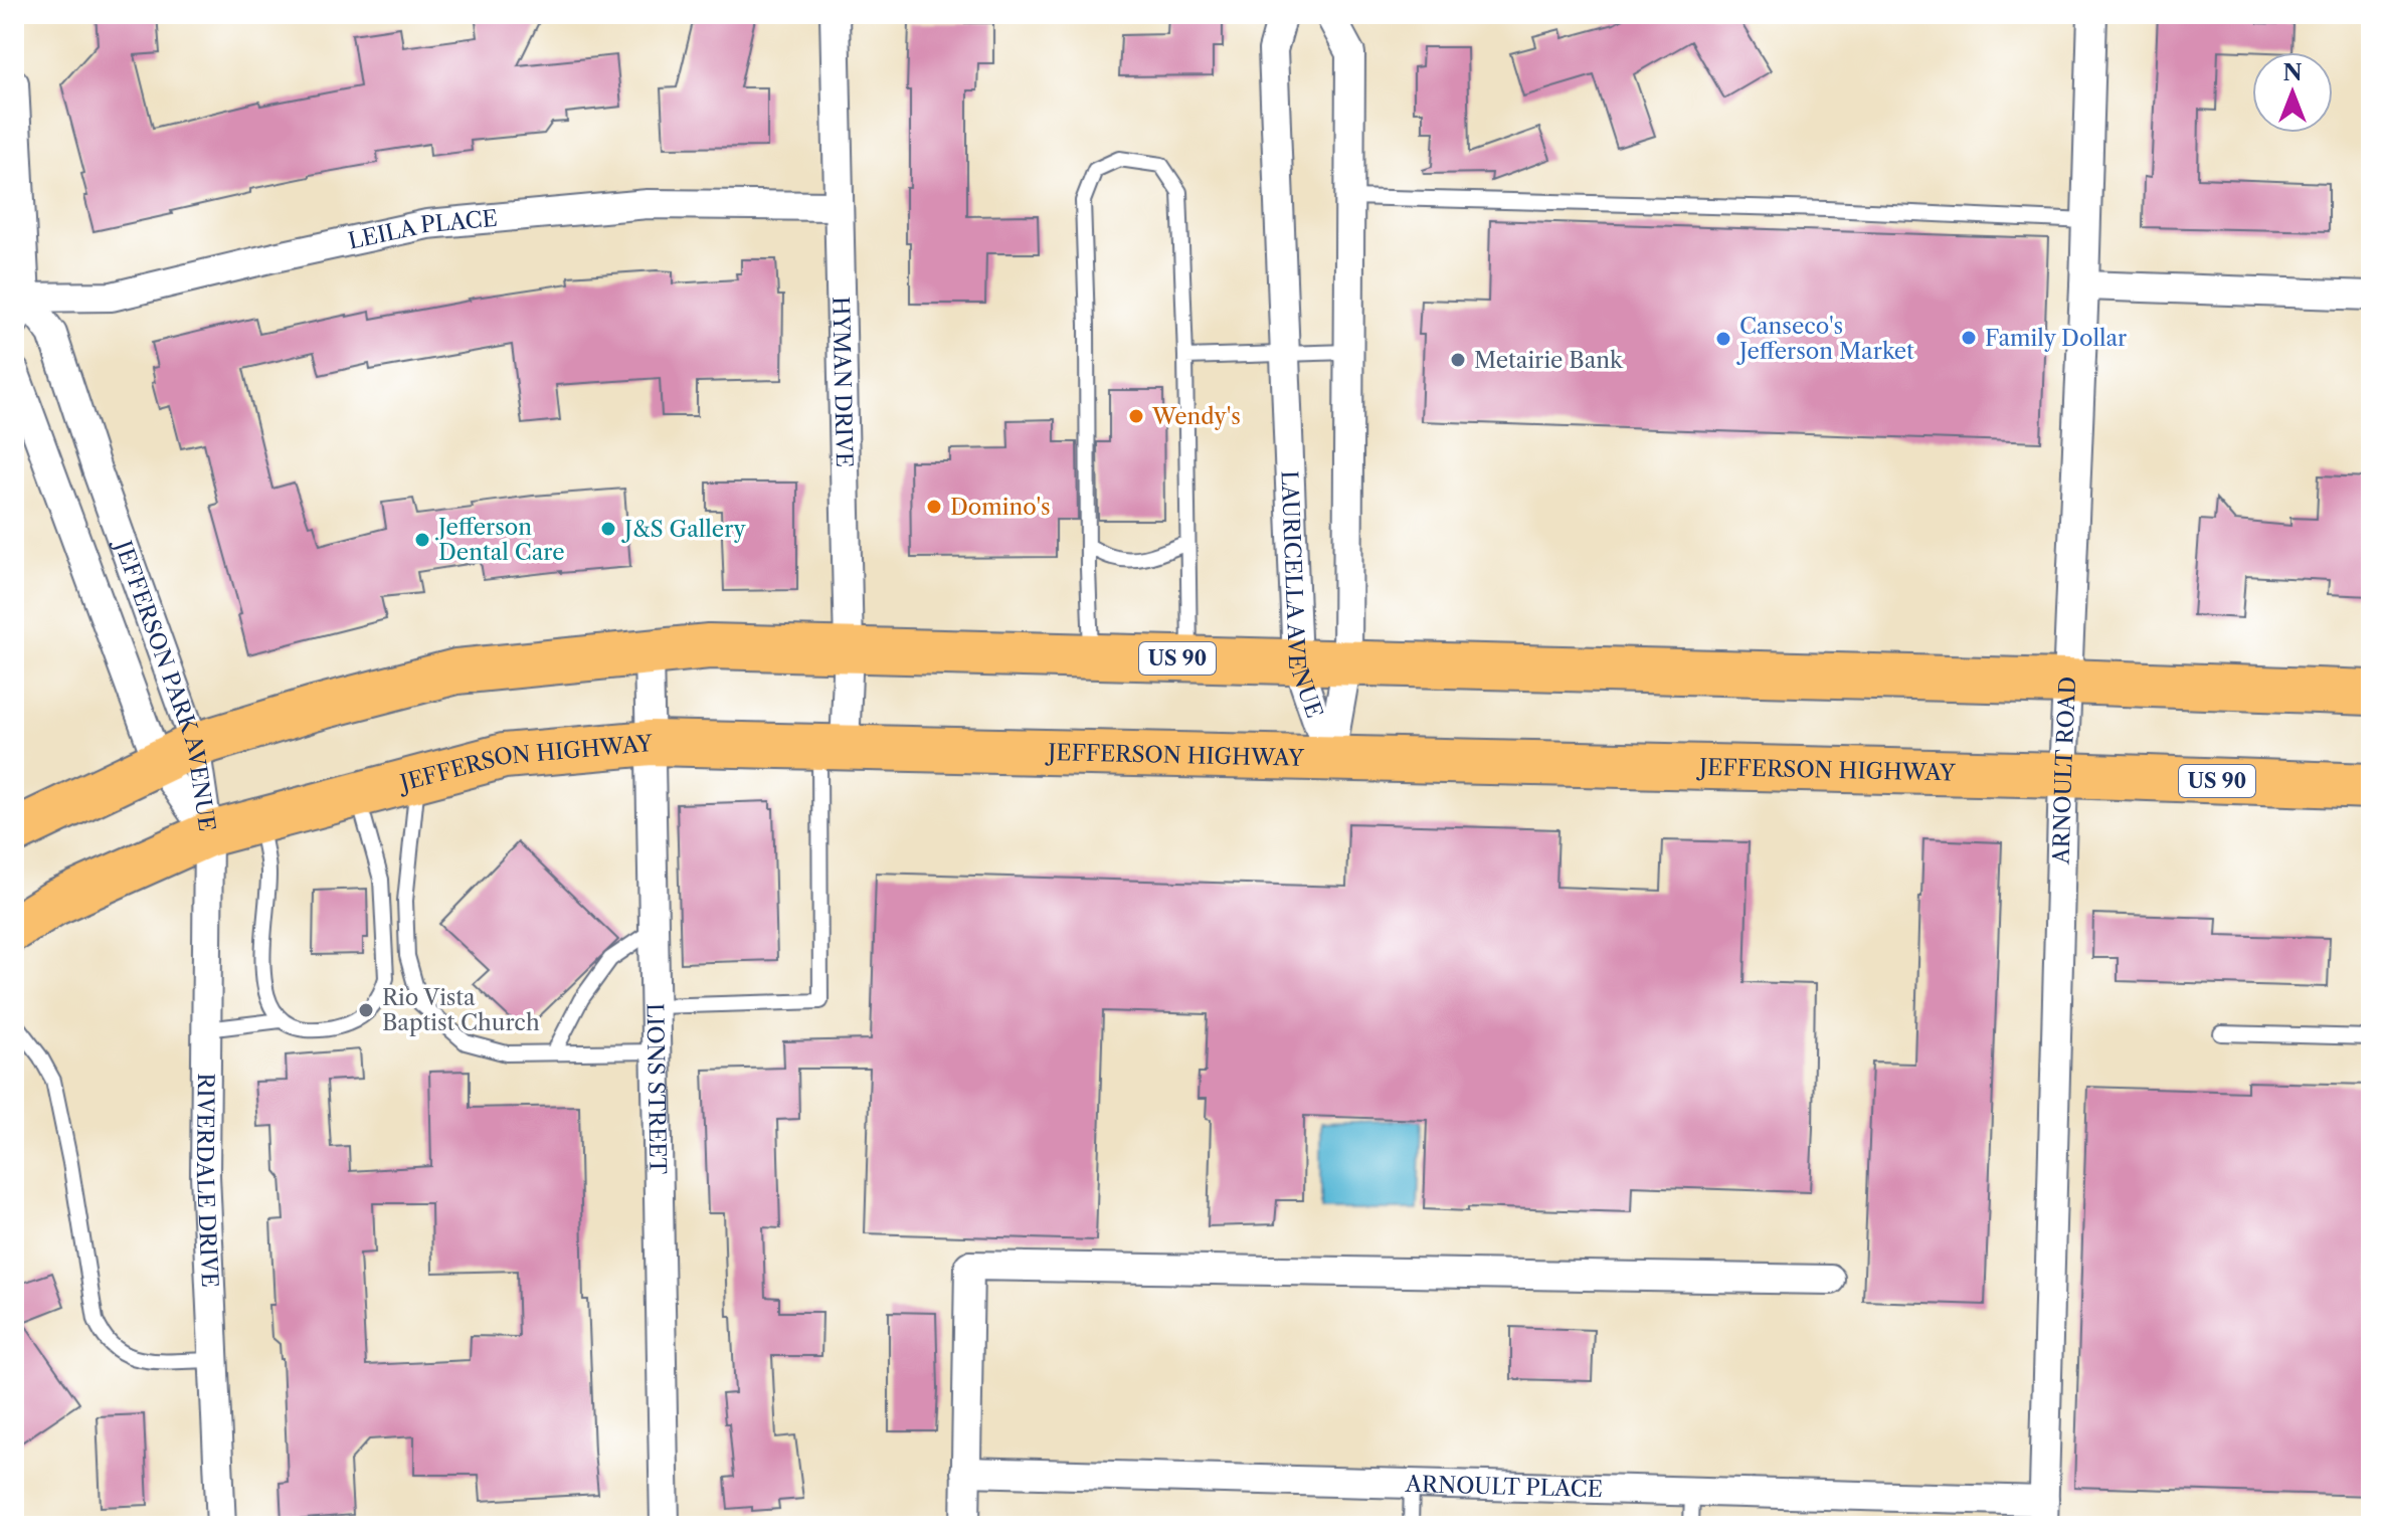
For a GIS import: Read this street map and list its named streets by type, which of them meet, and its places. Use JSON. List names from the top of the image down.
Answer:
{
  "streets": {
    "main road": ["US 90", "JEFFERSON HIGHWAY"],
    "street": [
      "LEILA PLACE",
      "HYMAN DRIVE",
      "LAURICELLA AVENUE",
      "JEFFERSON PARK AVENUE",
      "ARNOULT ROAD",
      "LIONS STREET",
      "RIVERDALE DRIVE",
      "ARNOULT PLACE"
    ]
  },
  "crossings": [
    ["LEILA PLACE", "HYMAN DRIVE"],
    ["LEILA PLACE", "JEFFERSON PARK AVENUE"],
    ["HYMAN DRIVE", "US 90"],
    ["HYMAN DRIVE", "JEFFERSON HIGHWAY"],
    ["LAURICELLA AVENUE", "US 90"],
    ["LAURICELLA AVENUE", "JEFFERSON HIGHWAY"],
    ["US 90", "JEFFERSON PARK AVENUE"],
    ["US 90", "ARNOULT ROAD"],
    ["US 90", "LIONS STREET"],
    ["JEFFERSON PARK AVENUE", "JEFFERSON HIGHWAY"],
    ["JEFFERSON PARK AVENUE", "RIVERDALE DRIVE"],
    ["JEFFERSON HIGHWAY", "ARNOULT ROAD"],
    ["JEFFERSON HIGHWAY", "LIONS STREET"],
    ["JEFFERSON HIGHWAY", "RIVERDALE DRIVE"],
    ["ARNOULT ROAD", "ARNOULT PLACE"]
  ],
  "places": [
    "Family Dollar",
    "Canseco's Jefferson Market",
    "Metairie Bank",
    "Wendy's",
    "Domino's",
    "J&S Gallery",
    "Jefferson Dental Care",
    "Rio Vista Baptist Church"
  ],
  "north": "top"
}
